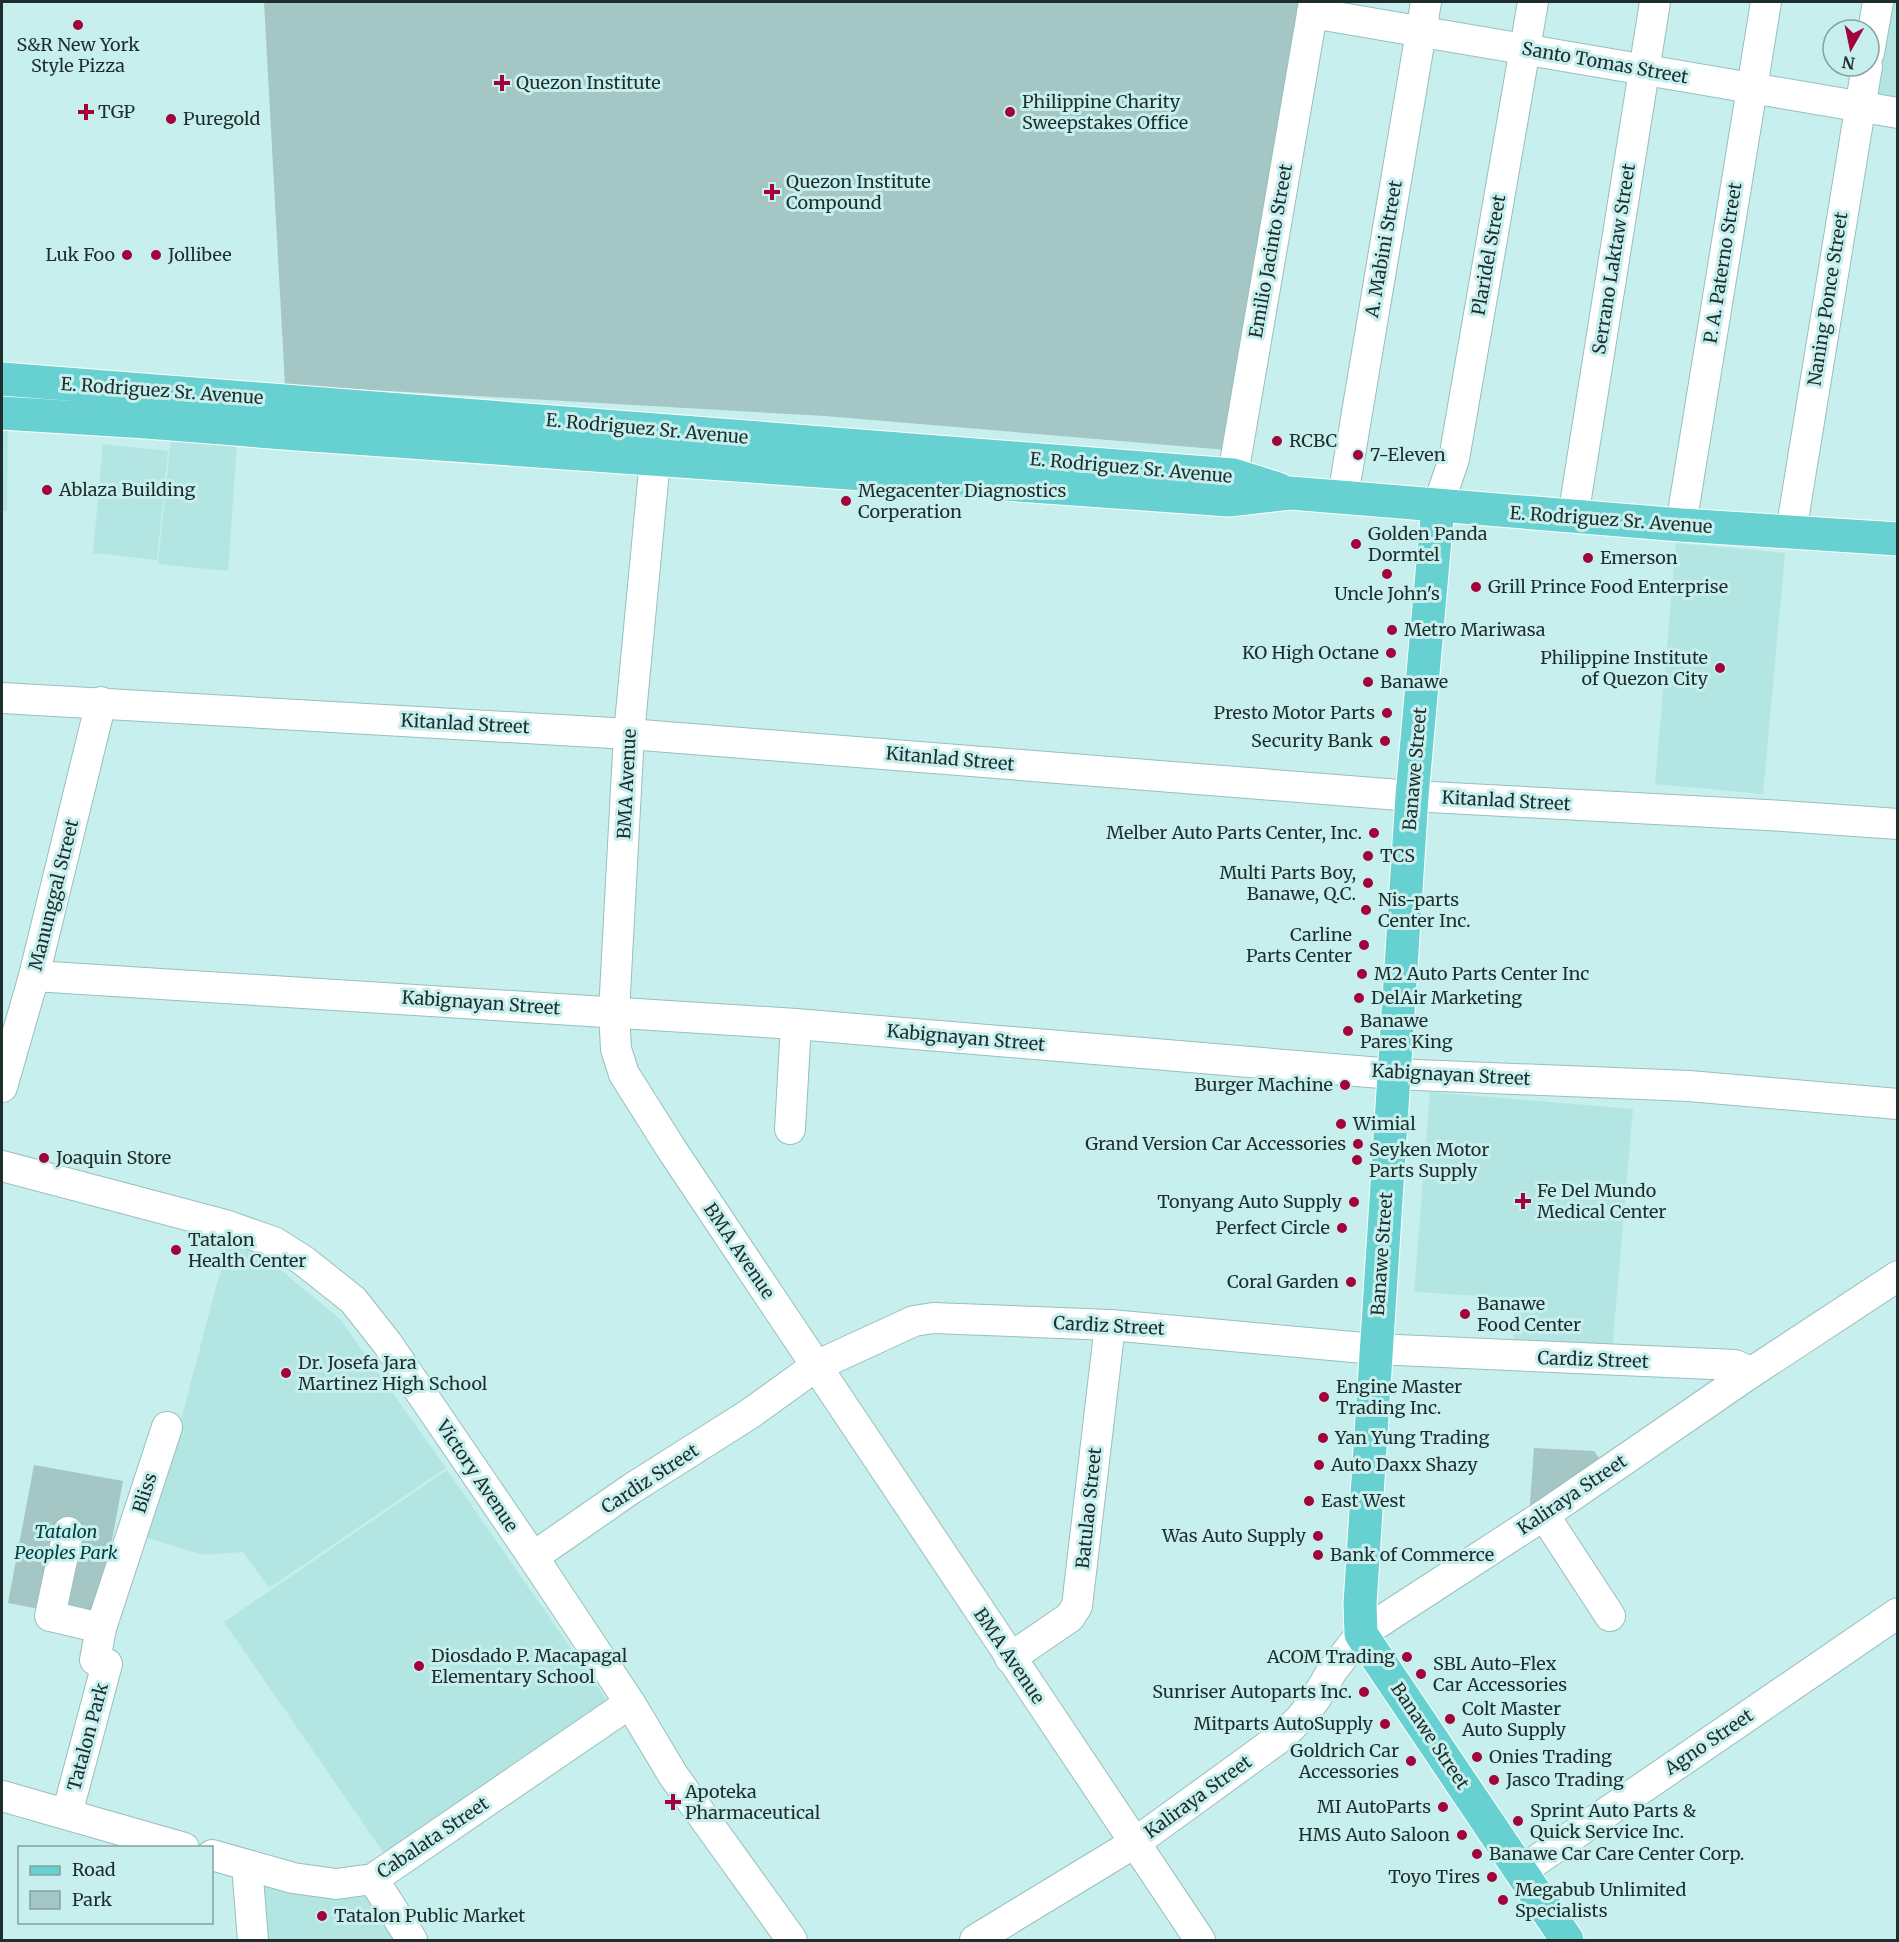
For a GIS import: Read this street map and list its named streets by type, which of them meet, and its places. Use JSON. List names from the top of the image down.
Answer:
{
  "streets": {
    "main road": ["E. Rodriguez Sr. Avenue", "Banawe Street"],
    "street": [
      "Santo Tomas Street",
      "A. Mabini Street",
      "Emilio Jacinto Street",
      "Plaridel Street",
      "Serrano Laktaw Street",
      "P. A. Paterno Street",
      "Naning Ponce Street",
      "Kitanlad Street",
      "BMA Avenue",
      "Manunggal Street",
      "Kabignayan Street",
      "Cardiz Street",
      "Victory Avenue",
      "Bliss",
      "Kaliraya Street",
      "Batulao Street",
      "Tatalon Park",
      "Agno Street",
      "Cabalata Street"
    ]
  },
  "crossings": [
    ["Santo Tomas Street", "A. Mabini Street"],
    ["Santo Tomas Street", "Emilio Jacinto Street"],
    ["Santo Tomas Street", "Plaridel Street"],
    ["Santo Tomas Street", "Serrano Laktaw Street"],
    ["Santo Tomas Street", "P. A. Paterno Street"],
    ["Santo Tomas Street", "Naning Ponce Street"],
    ["A. Mabini Street", "E. Rodriguez Sr. Avenue"],
    ["Emilio Jacinto Street", "E. Rodriguez Sr. Avenue"],
    ["Plaridel Street", "E. Rodriguez Sr. Avenue"],
    ["Plaridel Street", "Banawe Street"],
    ["Serrano Laktaw Street", "E. Rodriguez Sr. Avenue"],
    ["P. A. Paterno Street", "E. Rodriguez Sr. Avenue"],
    ["Naning Ponce Street", "E. Rodriguez Sr. Avenue"],
    ["E. Rodriguez Sr. Avenue", "Banawe Street"],
    ["E. Rodriguez Sr. Avenue", "BMA Avenue"],
    ["Kitanlad Street", "Banawe Street"],
    ["Kitanlad Street", "BMA Avenue"],
    ["Kitanlad Street", "Manunggal Street"],
    ["Banawe Street", "Kabignayan Street"],
    ["Banawe Street", "Cardiz Street"],
    ["Banawe Street", "Kaliraya Street"],
    ["Banawe Street", "Agno Street"],
    ["BMA Avenue", "Kabignayan Street"],
    ["BMA Avenue", "Cardiz Street"],
    ["BMA Avenue", "Kaliraya Street"],
    ["BMA Avenue", "Batulao Street"],
    ["Manunggal Street", "Kabignayan Street"],
    ["Cardiz Street", "Victory Avenue"],
    ["Cardiz Street", "Kaliraya Street"],
    ["Cardiz Street", "Batulao Street"],
    ["Victory Avenue", "Cabalata Street"],
    ["Bliss", "Tatalon Park"]
  ],
  "parks": ["Tatalon Peoples Park"],
  "places": {
    "other": [
      "S&R New York Style Pizza",
      "Philippine Charity Sweepstakes Office",
      "Puregold",
      "Luk Foo",
      "Jollibee",
      "RCBC",
      "7-Eleven",
      "Ablaza Building",
      "Megacenter Diagnostics Corperation",
      "Golden Panda Dormtel",
      "Emerson",
      "Uncle John's",
      "Grill Prince Food Enterprise",
      "Metro Mariwasa",
      "KO High Octane",
      "Philippine Institute of Quezon City",
      "Banawe",
      "Presto Motor Parts",
      "Security Bank",
      "Melber Auto Parts Center, Inc.",
      "TCS",
      "Multi Parts Boy, Banawe, Q.C.",
      "Nis-parts Center Inc.",
      "Carline Parts Center",
      "M2 Auto Parts Center Inc",
      "DelAir Marketing",
      "Banawe Pares King",
      "Burger Machine",
      "Wimial",
      "Grand Version Car Accessories",
      "Joaquin Store",
      "Seyken Motor Parts Supply",
      "Tonyang Auto Supply",
      "Perfect Circle",
      "Tatalon Health Center",
      "Coral Garden",
      "Banawe Food Center",
      "Dr. Josefa Jara Martinez High School",
      "Engine Master Trading Inc.",
      "Yan Yung Trading",
      "Auto Daxx Shazy",
      "East West",
      "Was Auto Supply",
      "Bank of Commerce",
      "ACOM Trading",
      "Diosdado P. Macapagal Elementary School",
      "SBL Auto-Flex Car Accessories",
      "Sunriser Autoparts Inc.",
      "Colt Master Auto Supply",
      "Mitparts AutoSupply",
      "Onies Trading",
      "Goldrich Car Accessories",
      "Jasco Trading",
      "MI AutoParts",
      "Sprint Auto Parts & Quick Service Inc.",
      "HMS Auto Saloon",
      "Banawe Car Care Center Corp.",
      "Toyo Tires",
      "Megabub Unlimited Specialists",
      "Tatalon Public Market"
    ],
    "health": [
      "Quezon Institute",
      "TGP",
      "Quezon Institute Compound",
      "Fe Del Mundo Medical Center",
      "Apoteka Pharmaceutical"
    ]
  },
  "legend": ["Road", "Park"],
  "north": "bottom"
}
